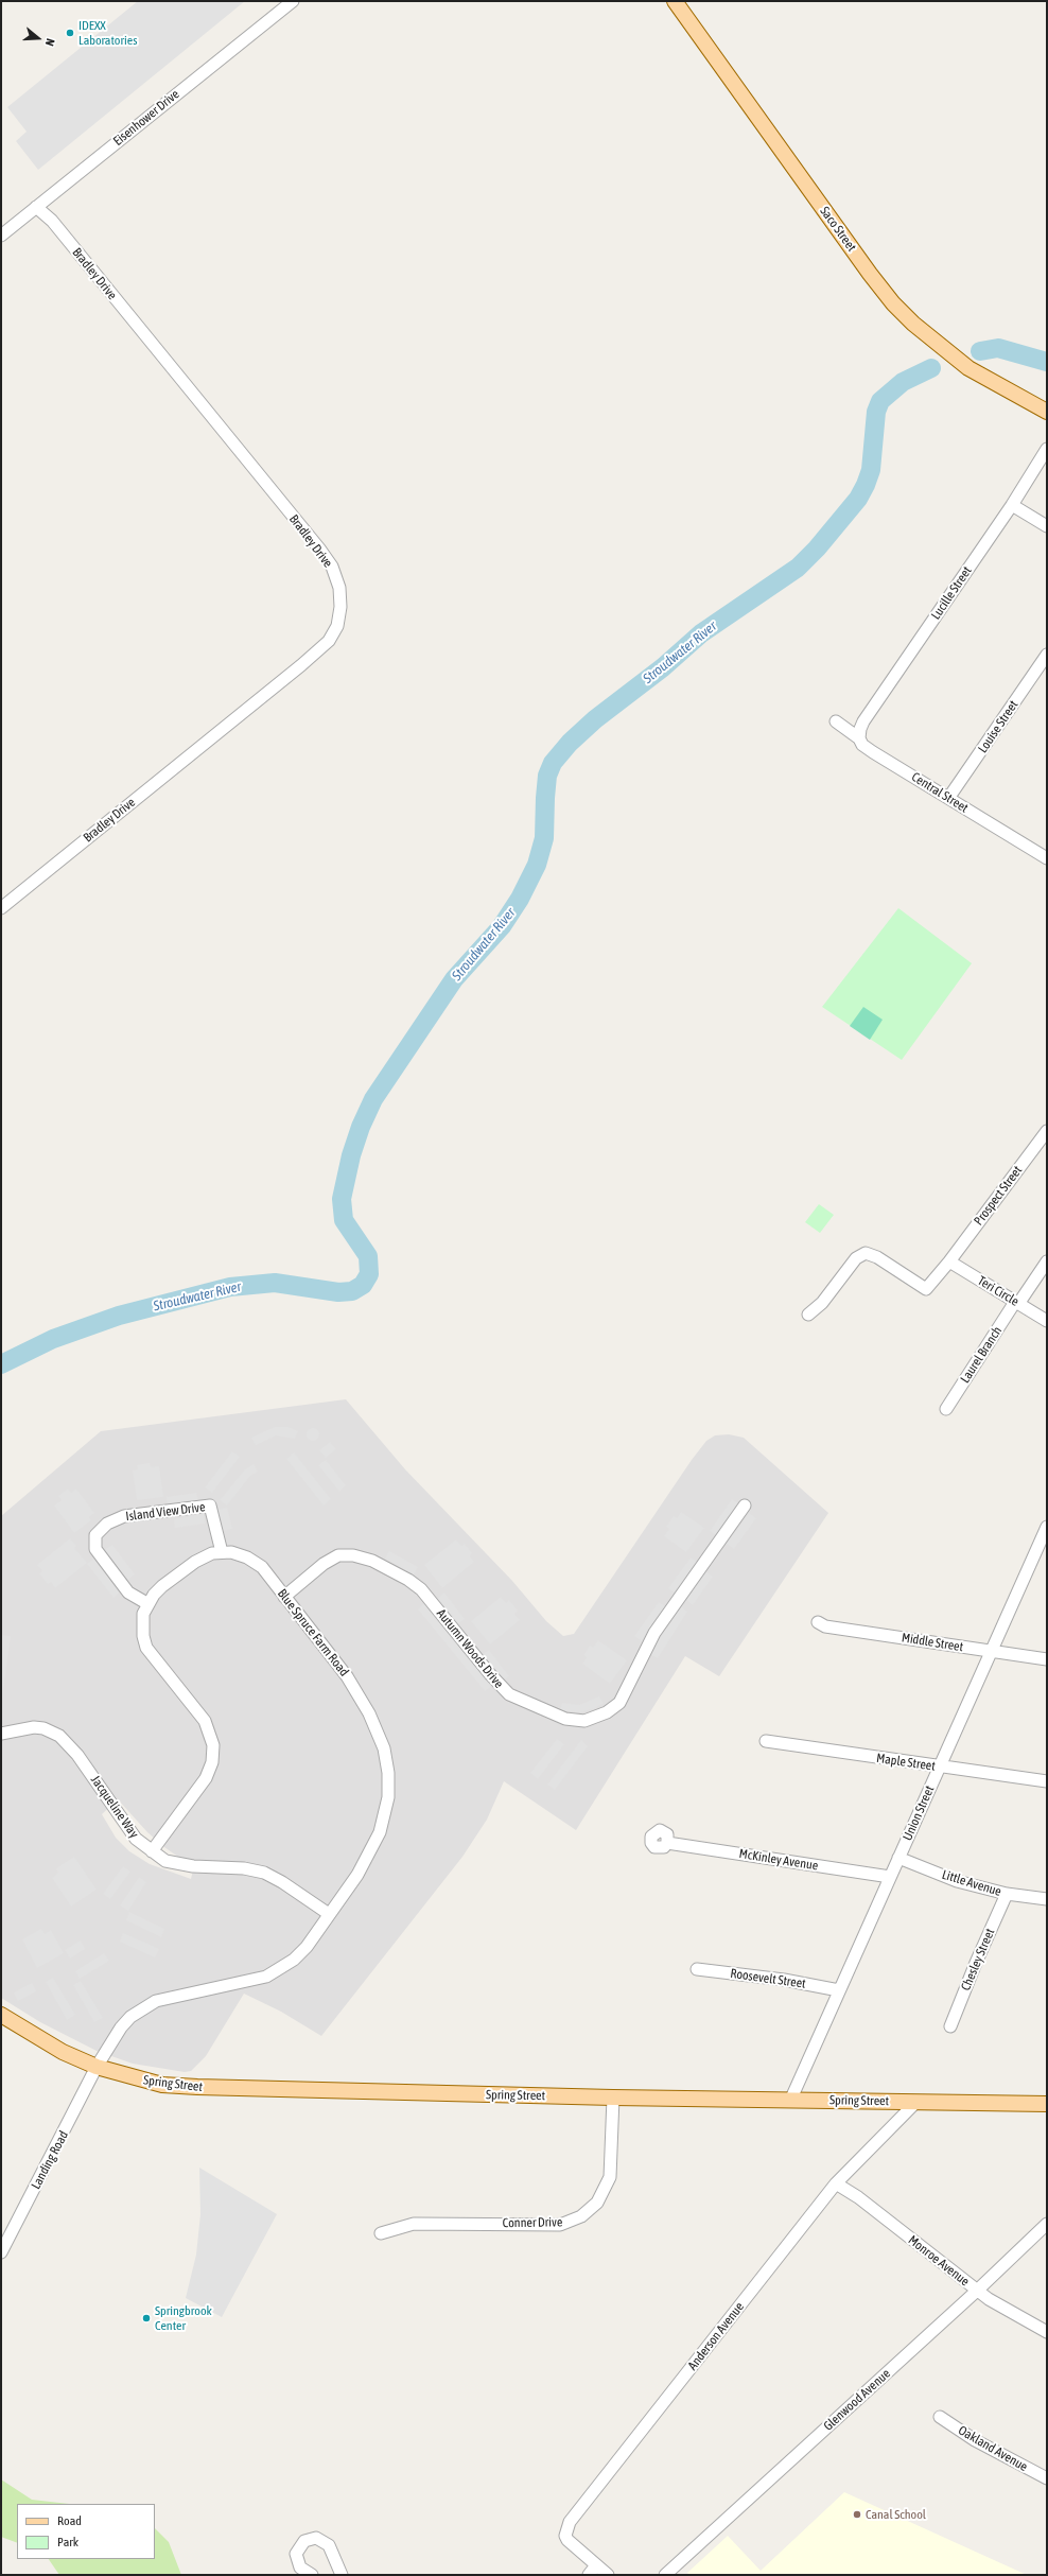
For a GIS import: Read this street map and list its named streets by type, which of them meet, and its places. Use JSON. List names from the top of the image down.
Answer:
{
  "streets": {
    "main road": ["Saco Street", "Spring Street"],
    "street": [
      "Eisenhower Drive",
      "Bradley Drive",
      "Lucille Street",
      "Louise Street",
      "Central Street",
      "Prospect Street",
      "Teri Circle",
      "Laurel Branch",
      "Island View Drive",
      "Blue Spruce Farm Road",
      "Middle Street",
      "Autumn Woods Drive",
      "Maple Street",
      "Jacqueline Way",
      "Union Street",
      "McKinley Avenue",
      "Little Avenue",
      "Chesley Street",
      "Roosevelt Street",
      "Landing Road",
      "Conner Drive",
      "Monroe Avenue",
      "Anderson Avenue",
      "Glenwood Avenue",
      "Oakland Avenue"
    ]
  },
  "crossings": [
    ["Eisenhower Drive", "Bradley Drive"],
    ["Lucille Street", "Central Street"],
    ["Louise Street", "Central Street"],
    ["Prospect Street", "Teri Circle"],
    ["Teri Circle", "Laurel Branch"],
    ["Island View Drive", "Blue Spruce Farm Road"],
    ["Blue Spruce Farm Road", "Autumn Woods Drive"],
    ["Blue Spruce Farm Road", "Jacqueline Way"],
    ["Blue Spruce Farm Road", "Spring Street"],
    ["Blue Spruce Farm Road", "Landing Road"],
    ["Middle Street", "Union Street"],
    ["Maple Street", "Union Street"],
    ["Union Street", "McKinley Avenue"],
    ["Union Street", "Little Avenue"],
    ["Union Street", "Roosevelt Street"],
    ["Union Street", "Spring Street"],
    ["Little Avenue", "Chesley Street"],
    ["Spring Street", "Landing Road"],
    ["Spring Street", "Conner Drive"],
    ["Spring Street", "Anderson Avenue"],
    ["Monroe Avenue", "Anderson Avenue"],
    ["Monroe Avenue", "Glenwood Avenue"]
  ],
  "water": ["Stroudwater River"],
  "places": ["IDEXX Laboratories", "Springbrook Center", "Canal School"],
  "legend": ["Road", "Park"],
  "north": "right"
}
